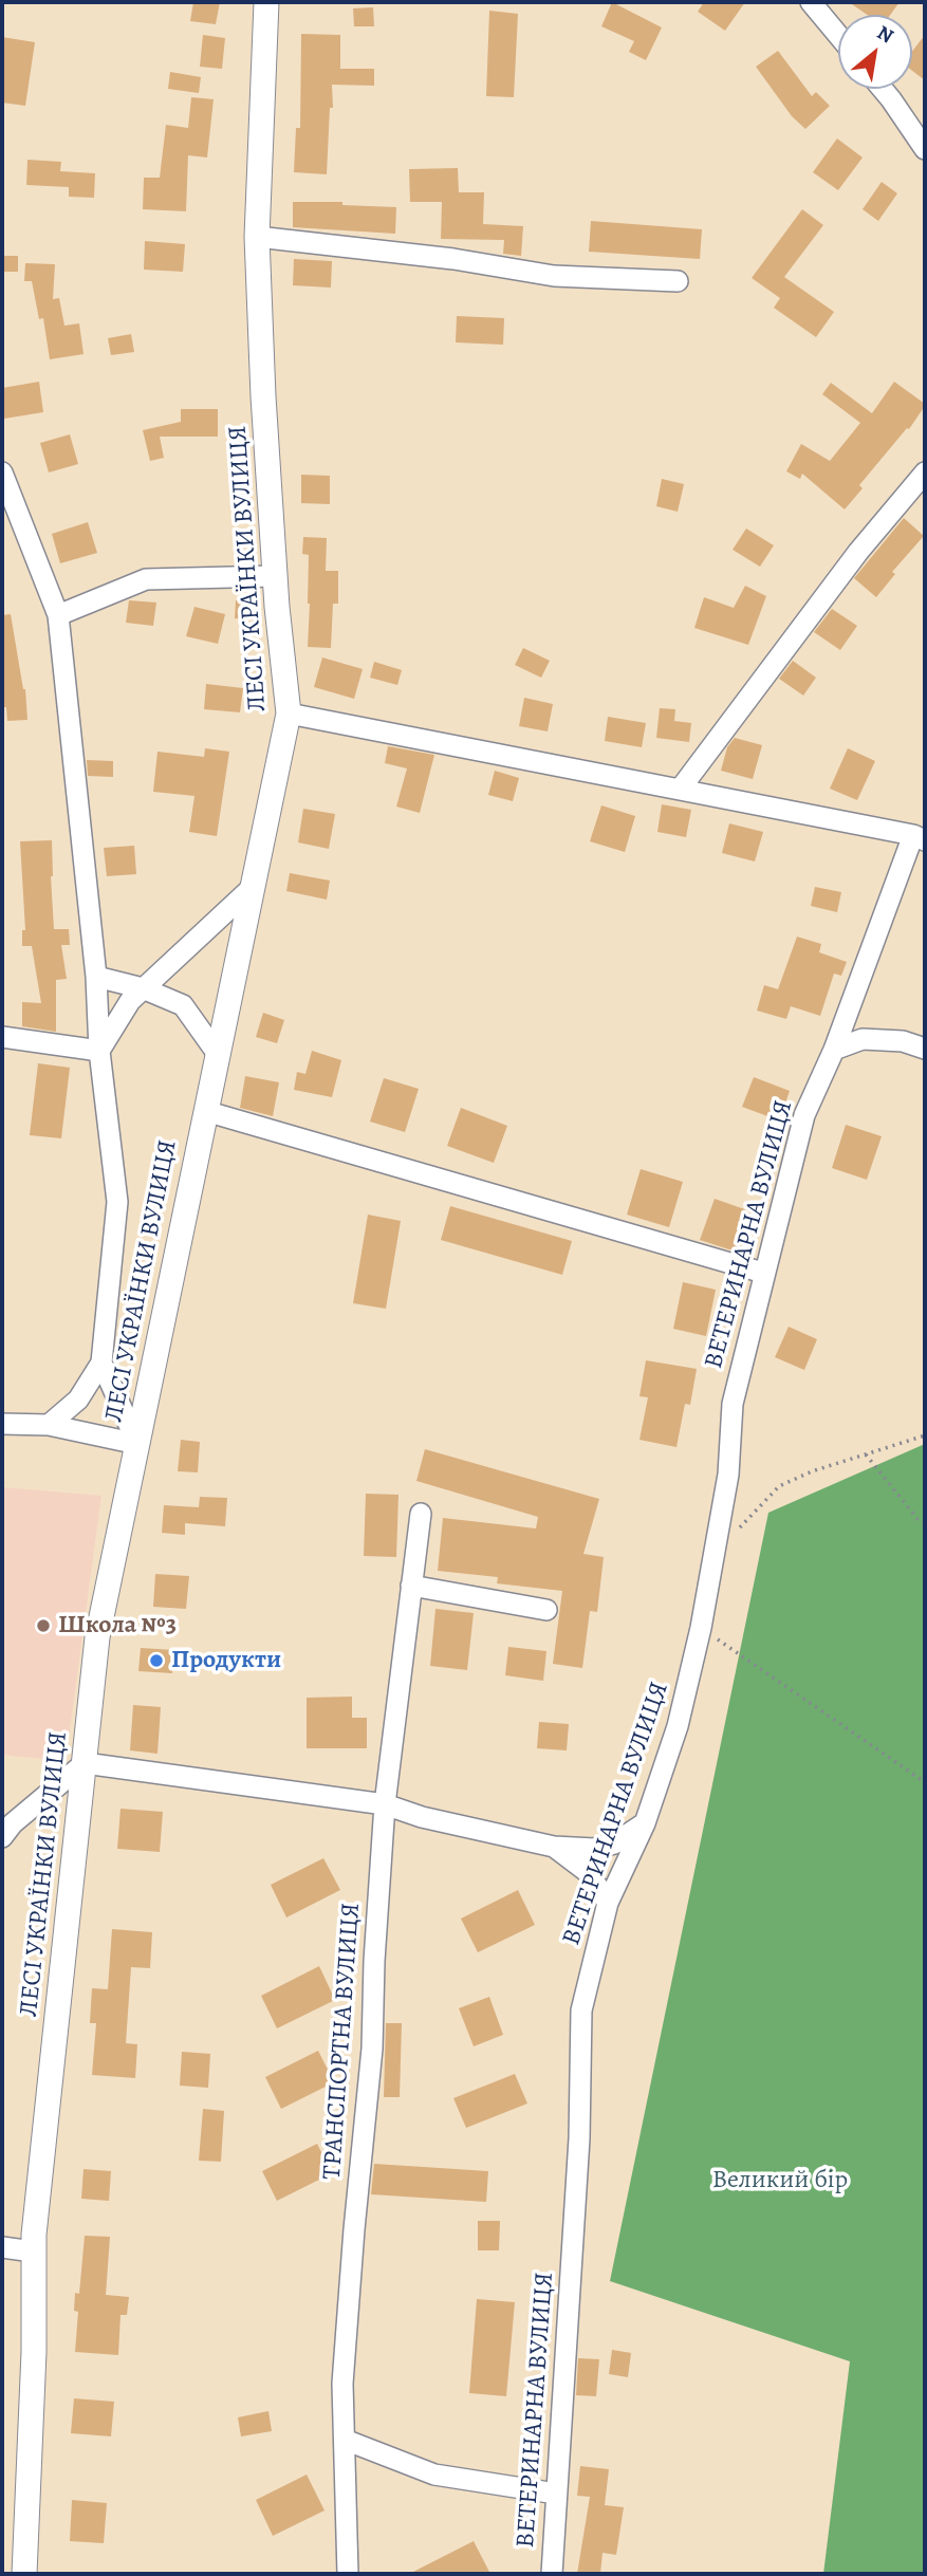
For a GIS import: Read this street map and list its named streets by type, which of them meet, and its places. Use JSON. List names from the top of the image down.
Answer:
{
  "streets": {
    "street": ["ЛЕСІ УКРАЇНКИ ВУЛИЦЯ", "ВЕТЕРИНАРНА ВУЛИЦЯ", "ТРАНСПОРТНА ВУЛИЦЯ"]
  },
  "parks": ["Великий бір"],
  "places": ["Школа №3", "Продукти"],
  "north": "top right"
}
